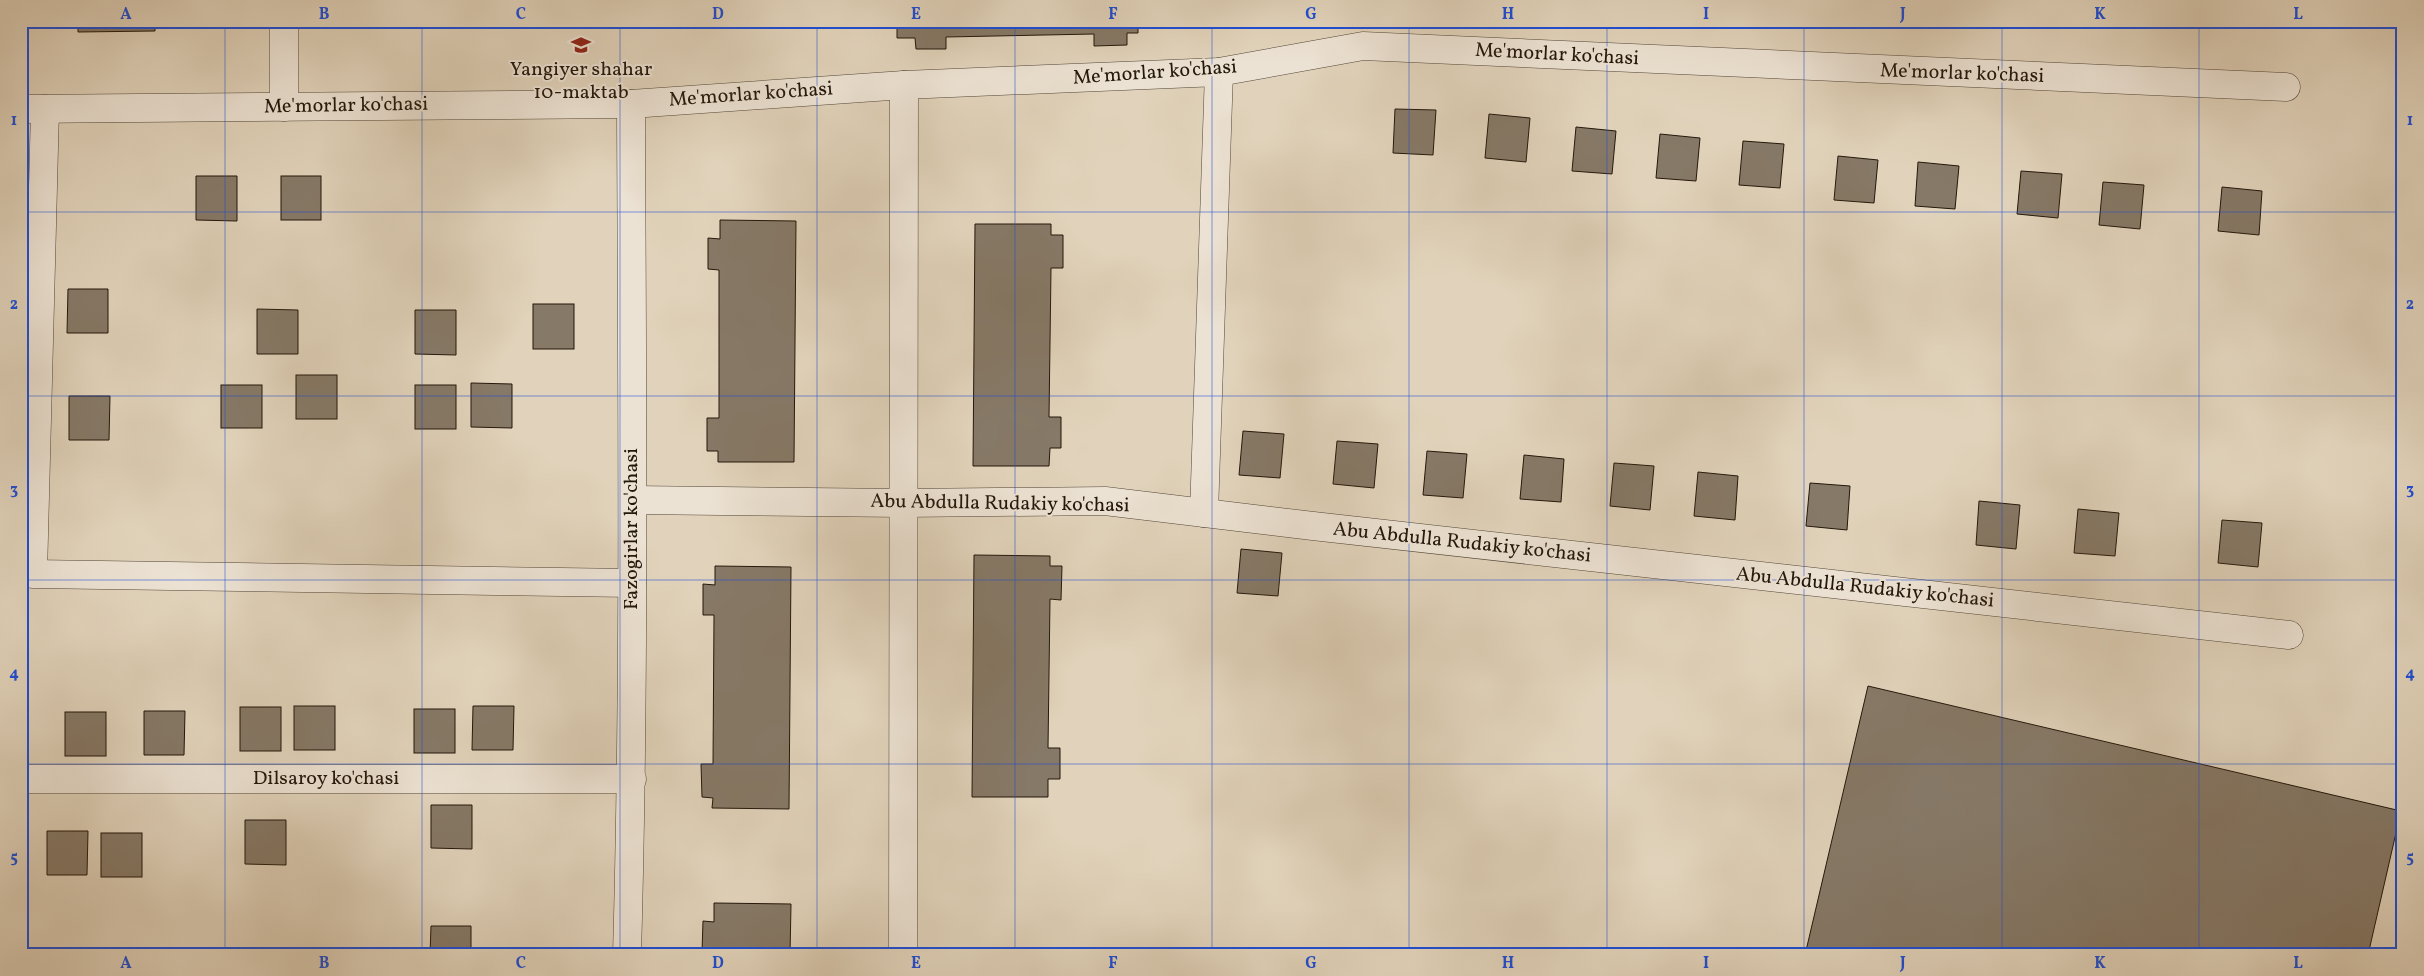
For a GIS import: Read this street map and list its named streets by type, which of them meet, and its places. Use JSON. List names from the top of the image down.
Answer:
{
  "streets": {
    "street": [
      "Me'morlar ko'chasi",
      "Abu Abdulla Rudakiy ko'chasi",
      "Fazogirlar ko'chasi",
      "Dilsaroy ko'chasi"
    ]
  },
  "crossings": [
    ["Me'morlar ko'chasi", "Fazogirlar ko'chasi"],
    ["Abu Abdulla Rudakiy ko'chasi", "Fazogirlar ko'chasi"],
    ["Fazogirlar ko'chasi", "Dilsaroy ko'chasi"]
  ],
  "places": {
    "school or university": ["Yangiyer shahar 10-maktab"]
  },
  "grid": {
    "columns": [
      "A",
      "B",
      "C",
      "D",
      "E",
      "F",
      "G",
      "H",
      "I",
      "J",
      "K",
      "L"
    ],
    "rows": [
      "1",
      "2",
      "3",
      "4",
      "5"
    ]
  }
}
